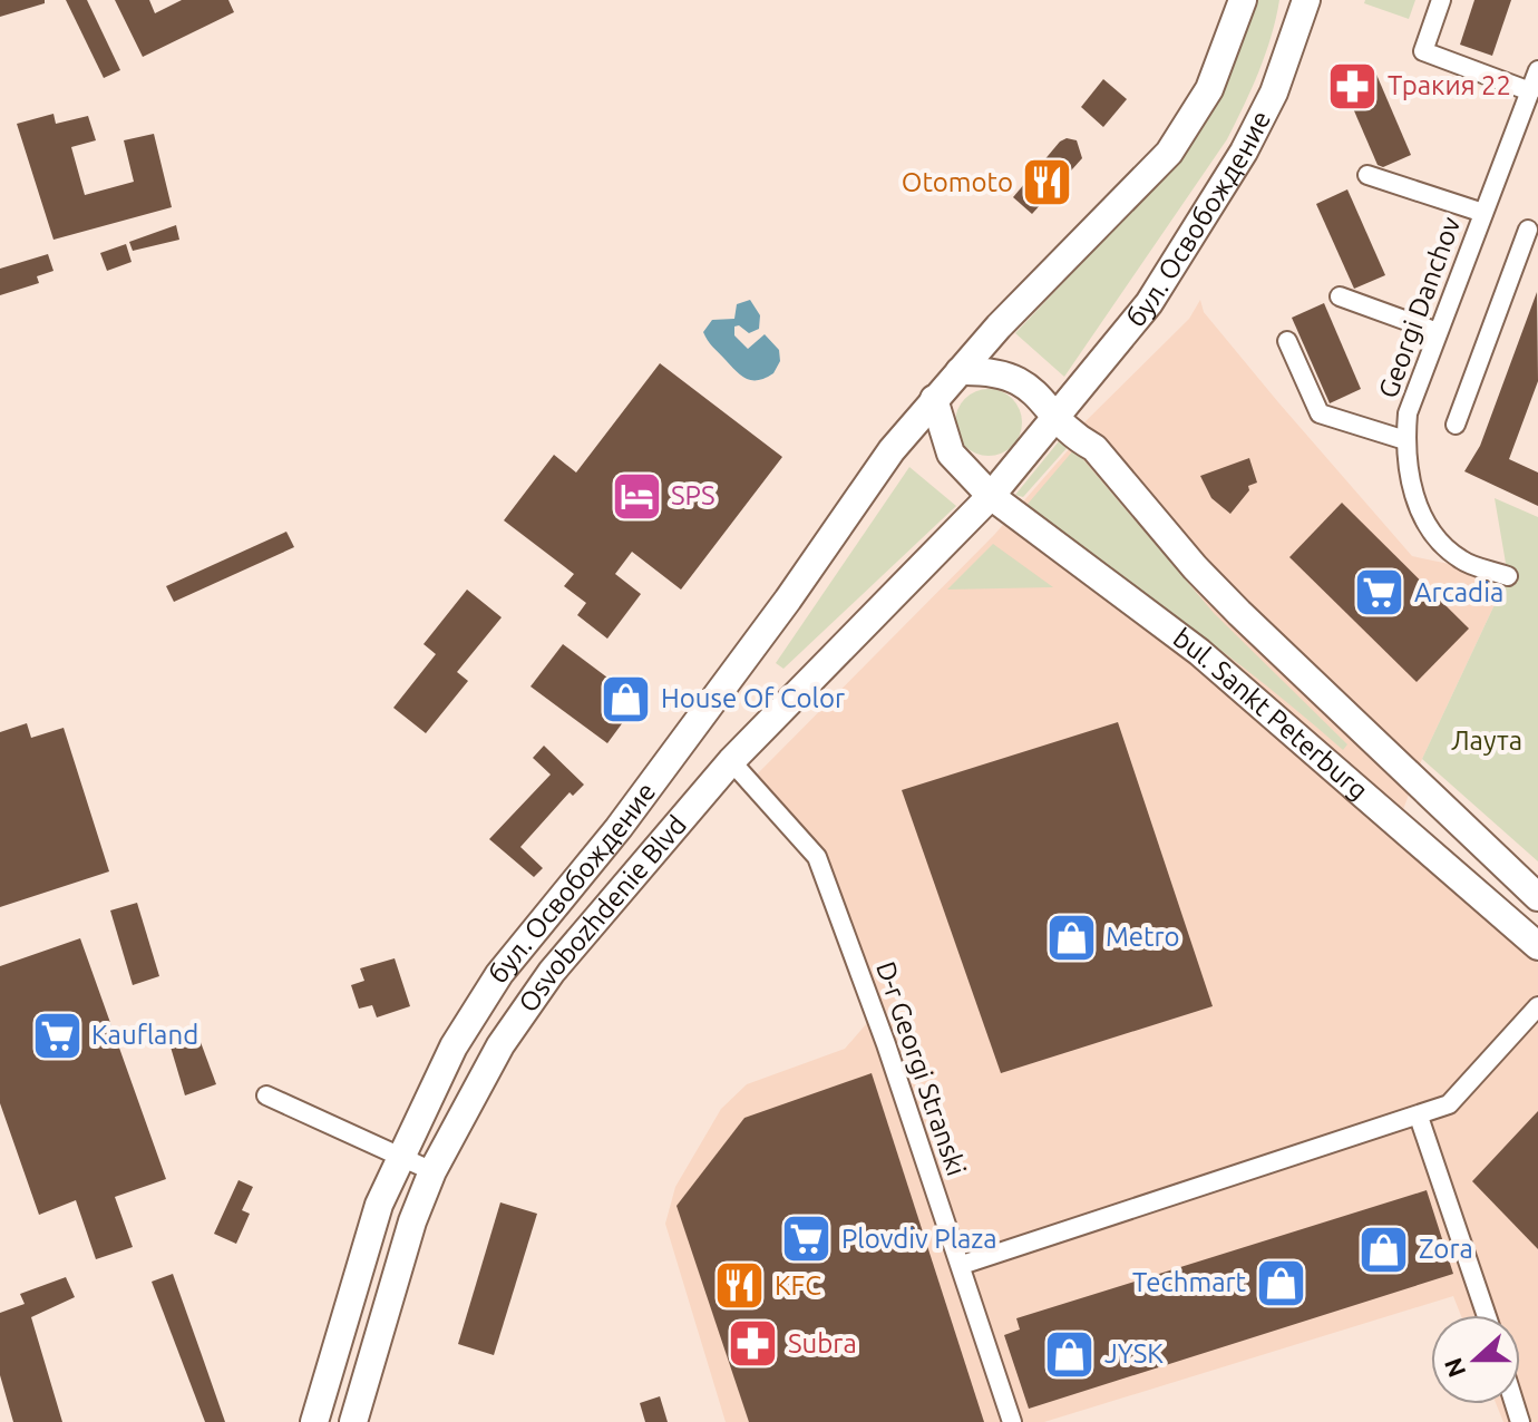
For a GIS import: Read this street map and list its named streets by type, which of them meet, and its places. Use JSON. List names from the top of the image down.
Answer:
{
  "streets": {
    "main road": ["бул. Освобождение", "bul. Sankt Peterburg", "Osvobozhdenie Blvd"],
    "street": ["Georgi Danchov", "D-r Georgi Stranski"]
  },
  "crossings": [
    ["бул. Освобождение", "bul. Sankt Peterburg"],
    ["бул. Освобождение", "Osvobozhdenie Blvd"],
    ["bul. Sankt Peterburg", "Osvobozhdenie Blvd"],
    ["Osvobozhdenie Blvd", "D-r Georgi Stranski"]
  ],
  "parks": ["Лаута"],
  "places": {
    "pharmacy": ["Тракия 22", "Subra"],
    "restaurant": ["Otomoto", "KFC"],
    "hotel": ["SPS"],
    "supermarket": ["Arcadia", "Kaufland", "Plovdiv Plaza"],
    "shop": [
      "House Of Color",
      "Metro",
      "Zora",
      "Techmart",
      "JYSK"
    ]
  },
  "north": "left"
}
